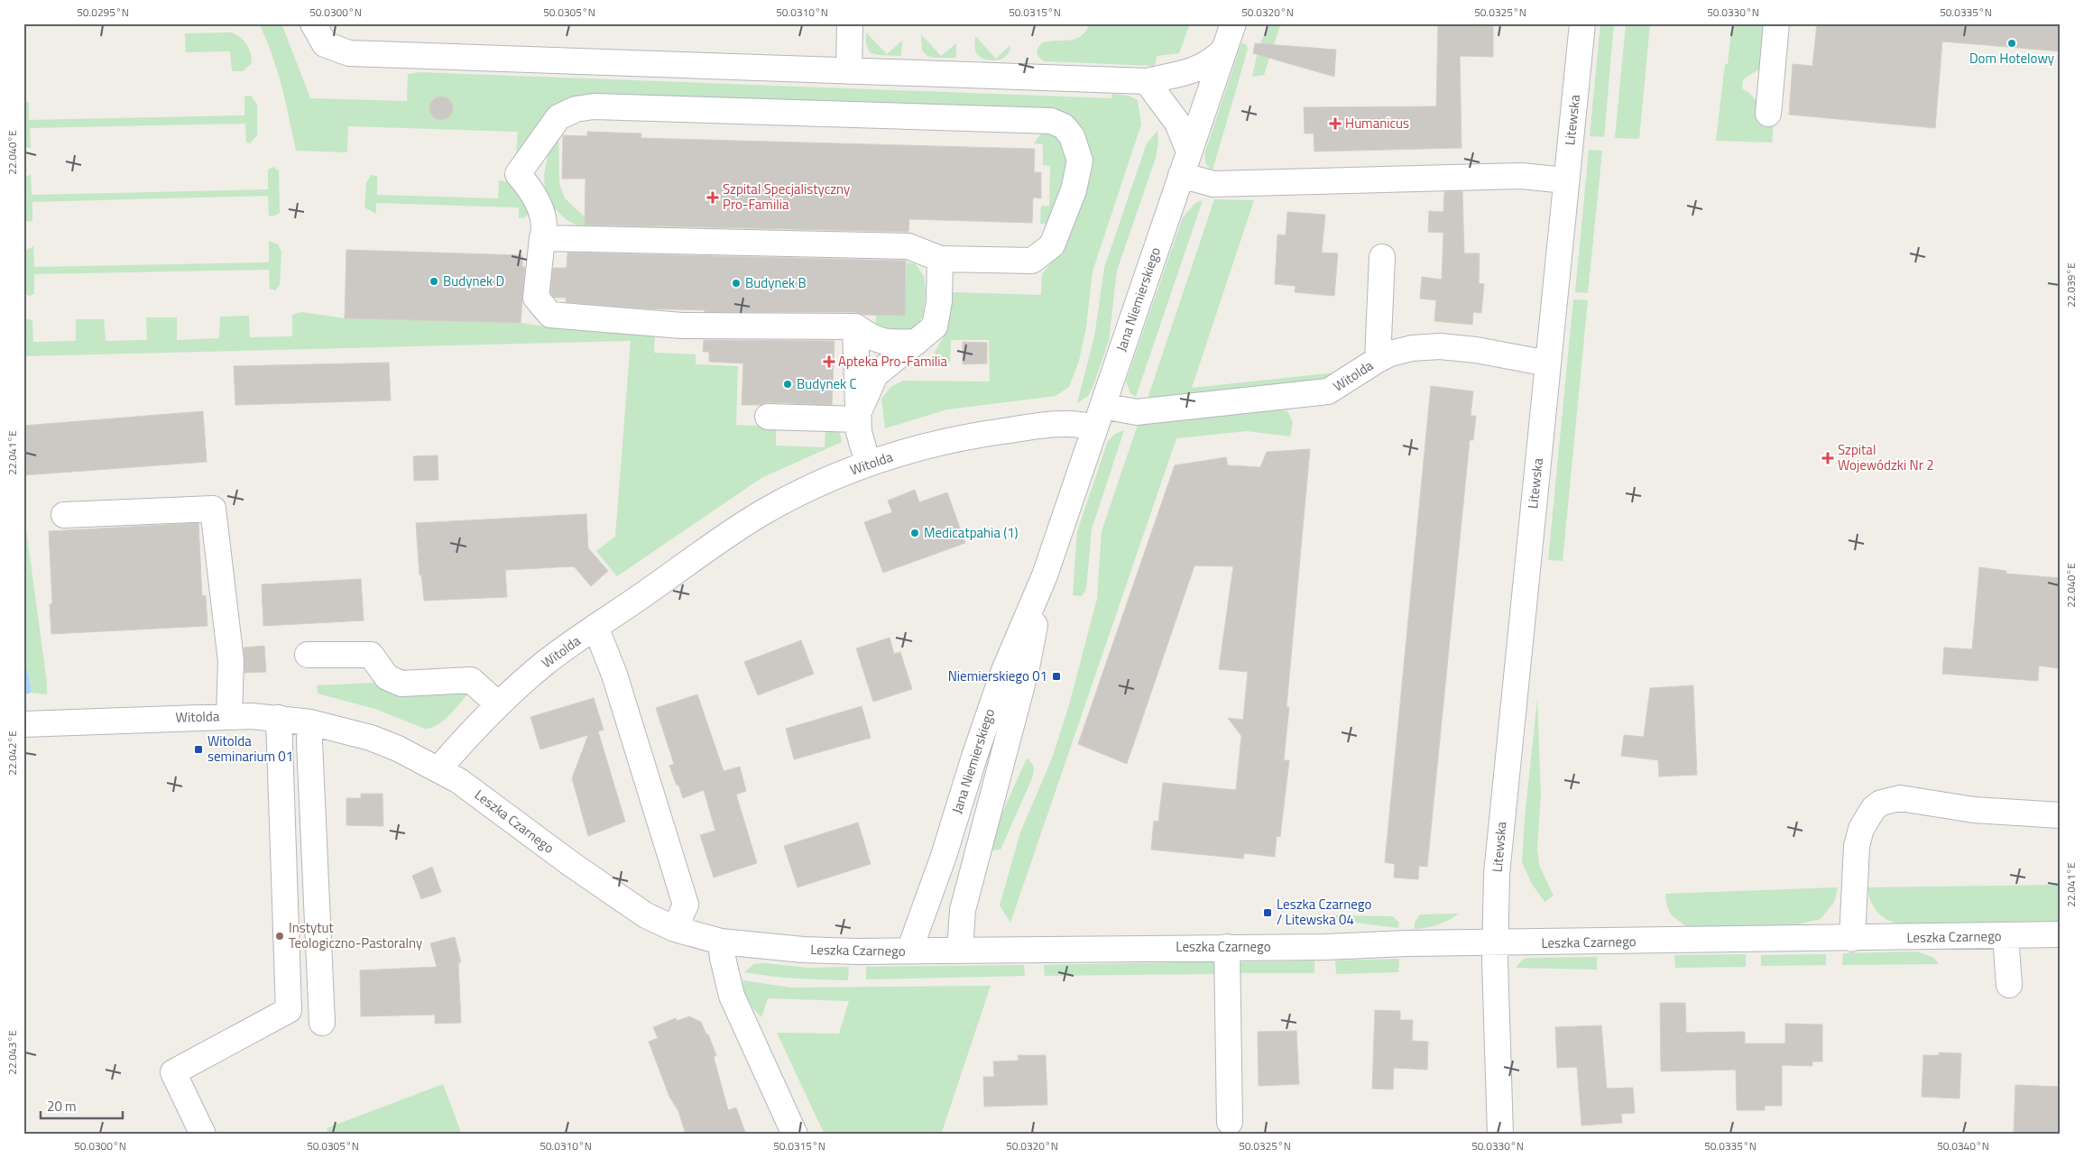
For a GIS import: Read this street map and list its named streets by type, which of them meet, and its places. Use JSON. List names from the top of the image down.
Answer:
{
  "streets": {
    "street": [
      "Litewska",
      "Jana Niemierskiego",
      "Witolda",
      "Leszka Czarnego"
    ]
  },
  "crossings": [
    ["Litewska", "Witolda"],
    ["Litewska", "Leszka Czarnego"],
    ["Jana Niemierskiego", "Witolda"],
    ["Jana Niemierskiego", "Leszka Czarnego"],
    ["Witolda", "Leszka Czarnego"]
  ],
  "places": {
    "other": [
      "Dom Hotelowy",
      "Budynek D",
      "Budynek B",
      "Budynek C",
      "Medicatpahia (1)",
      "Instytut Teologiczno-Pastoralny"
    ],
    "health": [
      "Humanicus",
      "Szpital Specjalistyczny Pro-Familia",
      "Apteka Pro-Familia",
      "Szpital Wojewódzki Nr 2"
    ],
    "transit": ["Niemierskiego 01", "Witolda seminarium 01", "Leszka Czarnego / Litewska 04"]
  },
  "scale_bar": "20 m",
  "coordinates": [
    "50.0295°N",
    "50.0300°N",
    "50.0305°N",
    "50.0310°N",
    "50.0315°N",
    "50.0320°N",
    "50.0325°N",
    "50.0330°N",
    "50.0335°N",
    "22.040°E",
    "22.039°E",
    "22.041°E",
    "22.042°E",
    "22.043°E",
    "50.0340°N"
  ]
}
